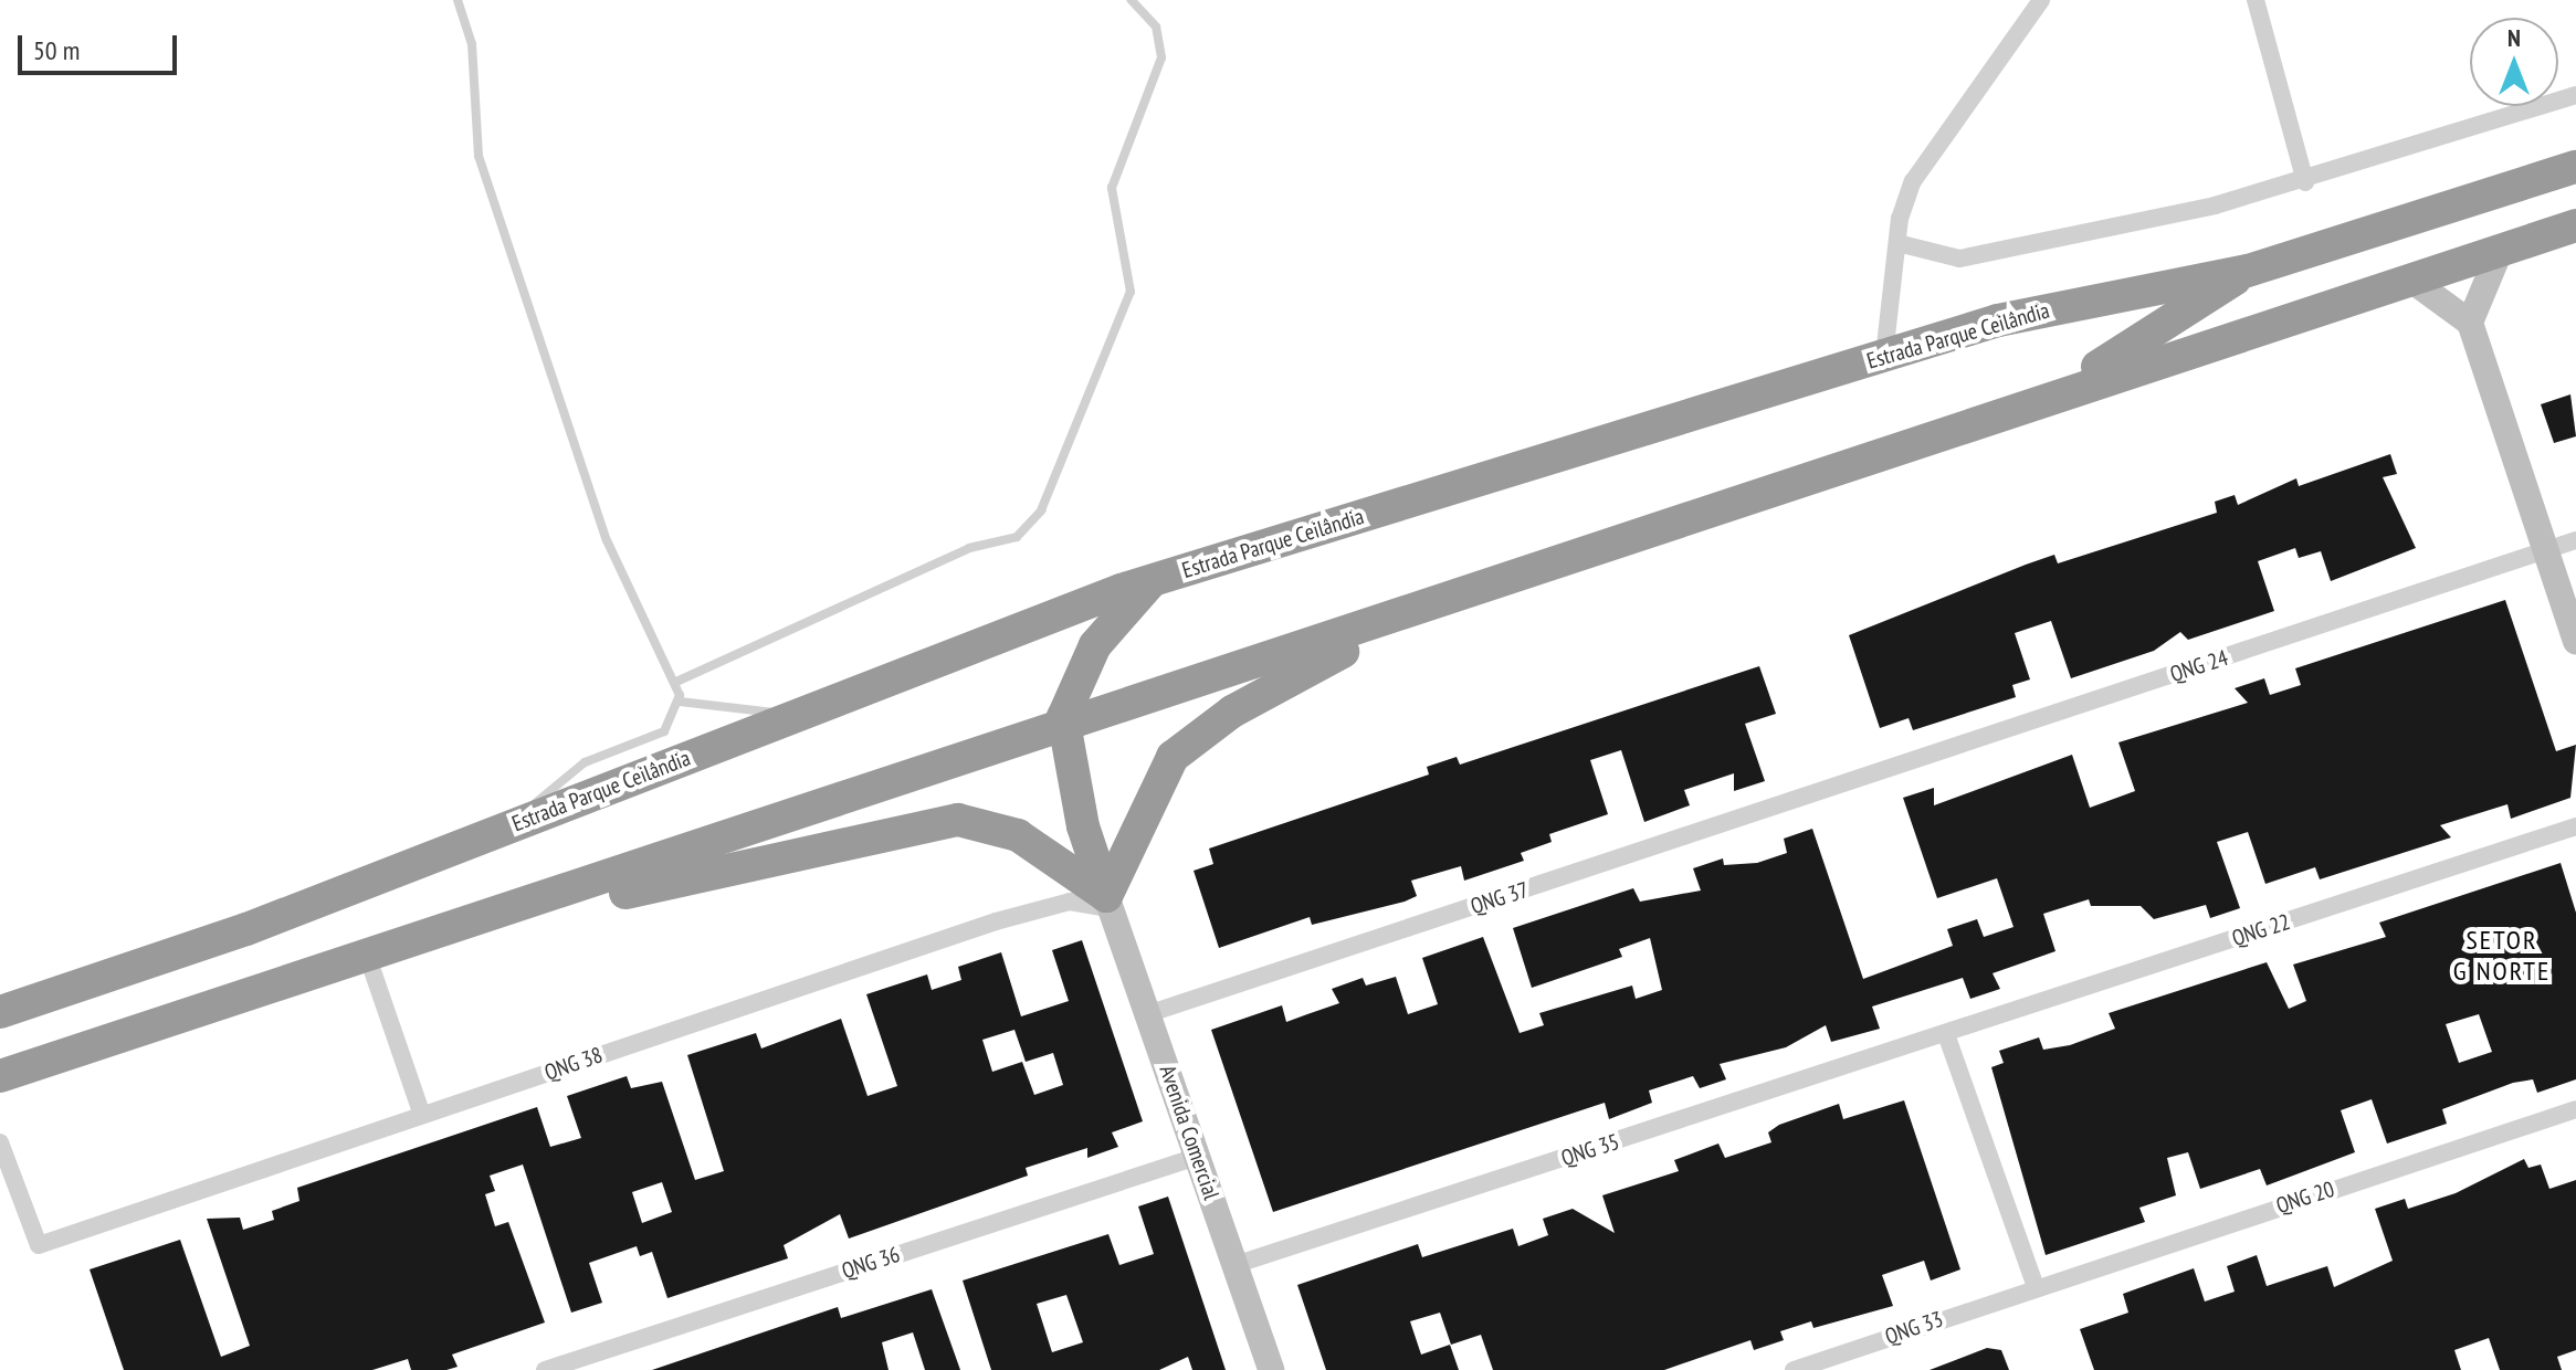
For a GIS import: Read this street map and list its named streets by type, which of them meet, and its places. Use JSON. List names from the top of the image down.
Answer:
{
  "streets": {
    "highway": ["Estrada Parque Ceilândia"],
    "street": [
      "QNG 24",
      "QNG 37",
      "QNG 22",
      "QNG 38",
      "Avenida Comercial",
      "QNG 35",
      "QNG 20",
      "QNG 36",
      "QNG 33"
    ]
  },
  "crossings": [
    ["QNG 24", "QNG 37"],
    ["QNG 37", "Avenida Comercial"],
    ["QNG 22", "QNG 35"],
    ["QNG 38", "Avenida Comercial"],
    ["Avenida Comercial", "QNG 35"],
    ["Avenida Comercial", "QNG 36"],
    ["QNG 20", "QNG 33"]
  ],
  "districts": ["SETOR G NORTE"],
  "scale_bar": "50 m",
  "north": "top"
}
